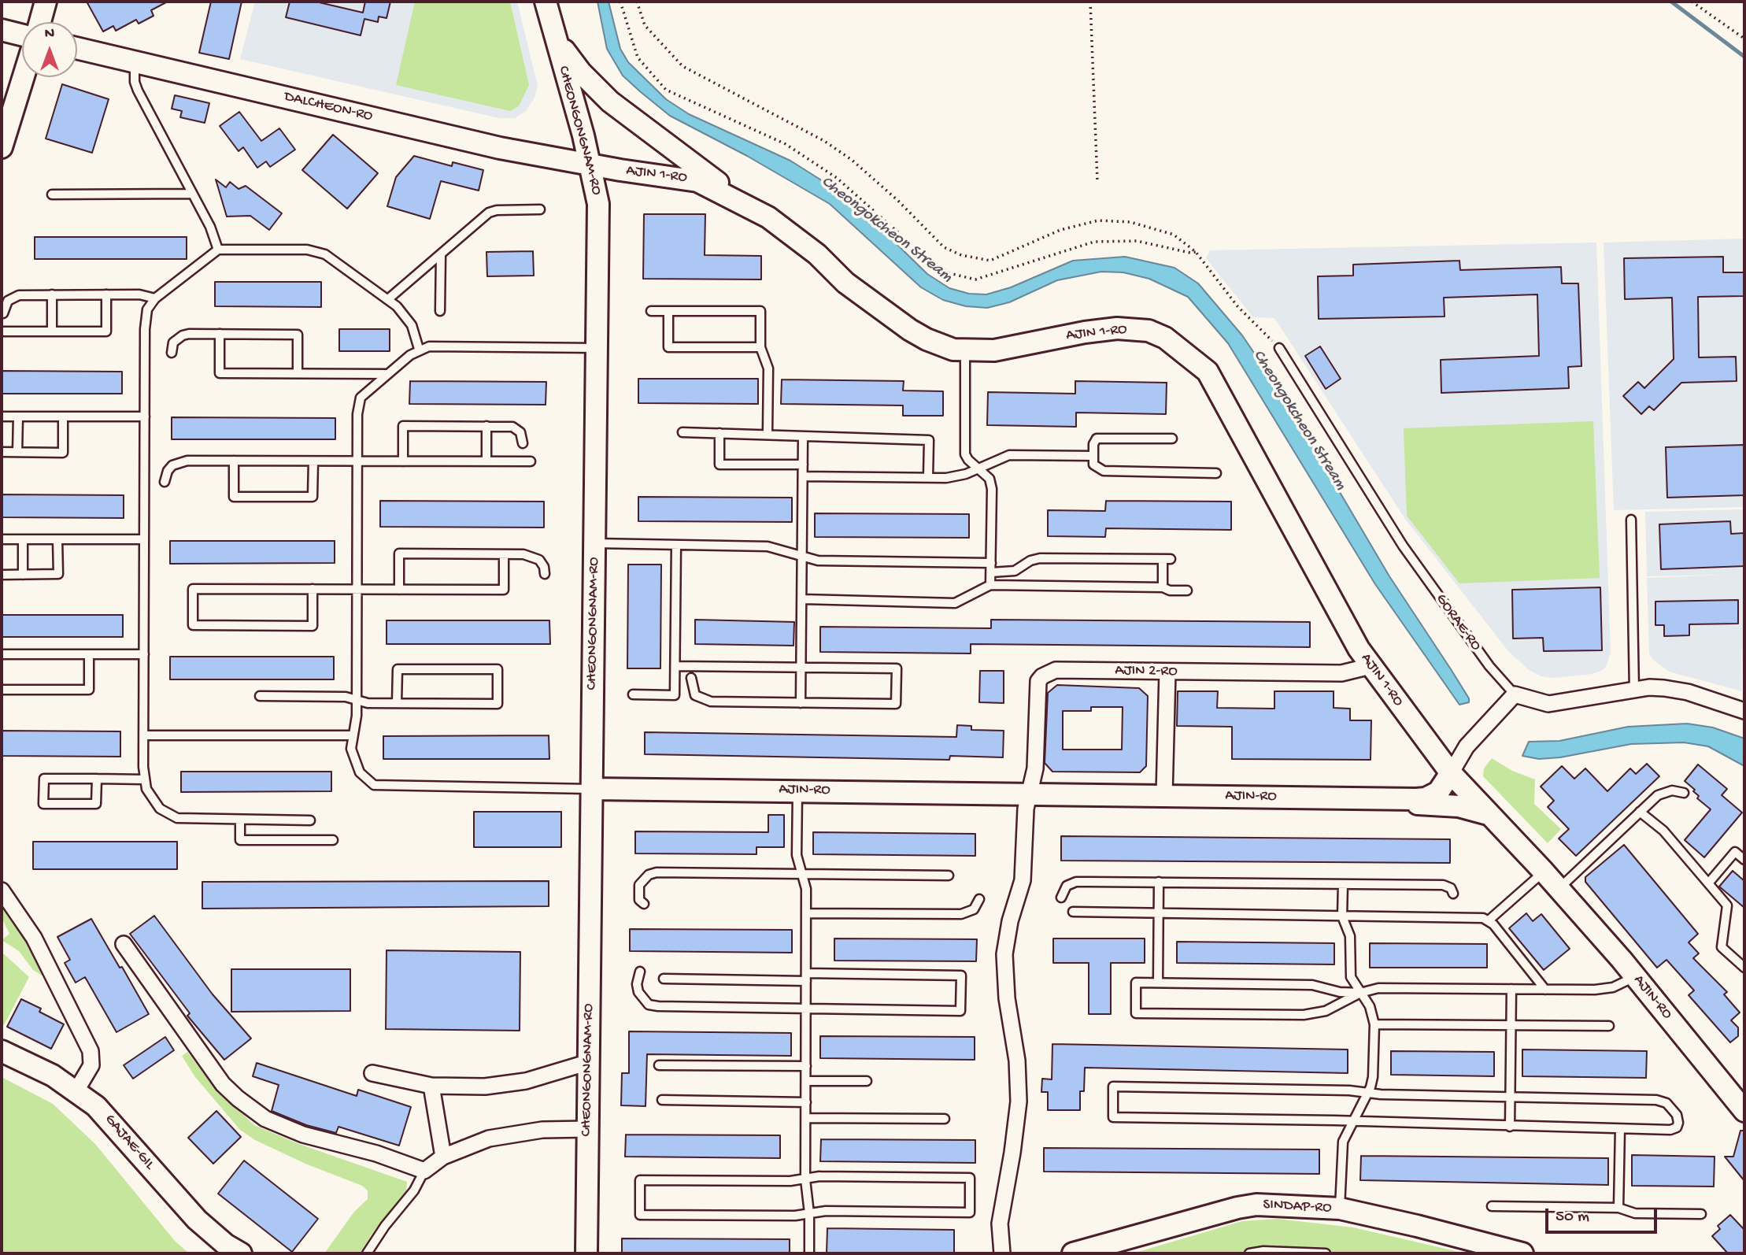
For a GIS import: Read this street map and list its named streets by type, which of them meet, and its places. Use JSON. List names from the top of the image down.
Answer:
{
  "streets": {
    "street": [
      "DALCHEON-RO",
      "CHEONGONGNAM-RO",
      "AJIN 1-RO",
      "AJIN 2-RO",
      "AJIN-RO",
      "GAJAE-GIL",
      "SINDAP-RO"
    ],
    "lane": ["GORAE-RO"]
  },
  "crossings": [
    ["DALCHEON-RO", "CHEONGONGNAM-RO"],
    ["DALCHEON-RO", "AJIN 1-RO"],
    ["CHEONGONGNAM-RO", "AJIN 1-RO"],
    ["CHEONGONGNAM-RO", "AJIN-RO"],
    ["AJIN 1-RO", "AJIN 2-RO"],
    ["AJIN 1-RO", "AJIN-RO"],
    ["AJIN 2-RO", "AJIN-RO"]
  ],
  "water": ["Cheongokcheon Stream"],
  "scale_bar": "50 m",
  "north": "top"
}
